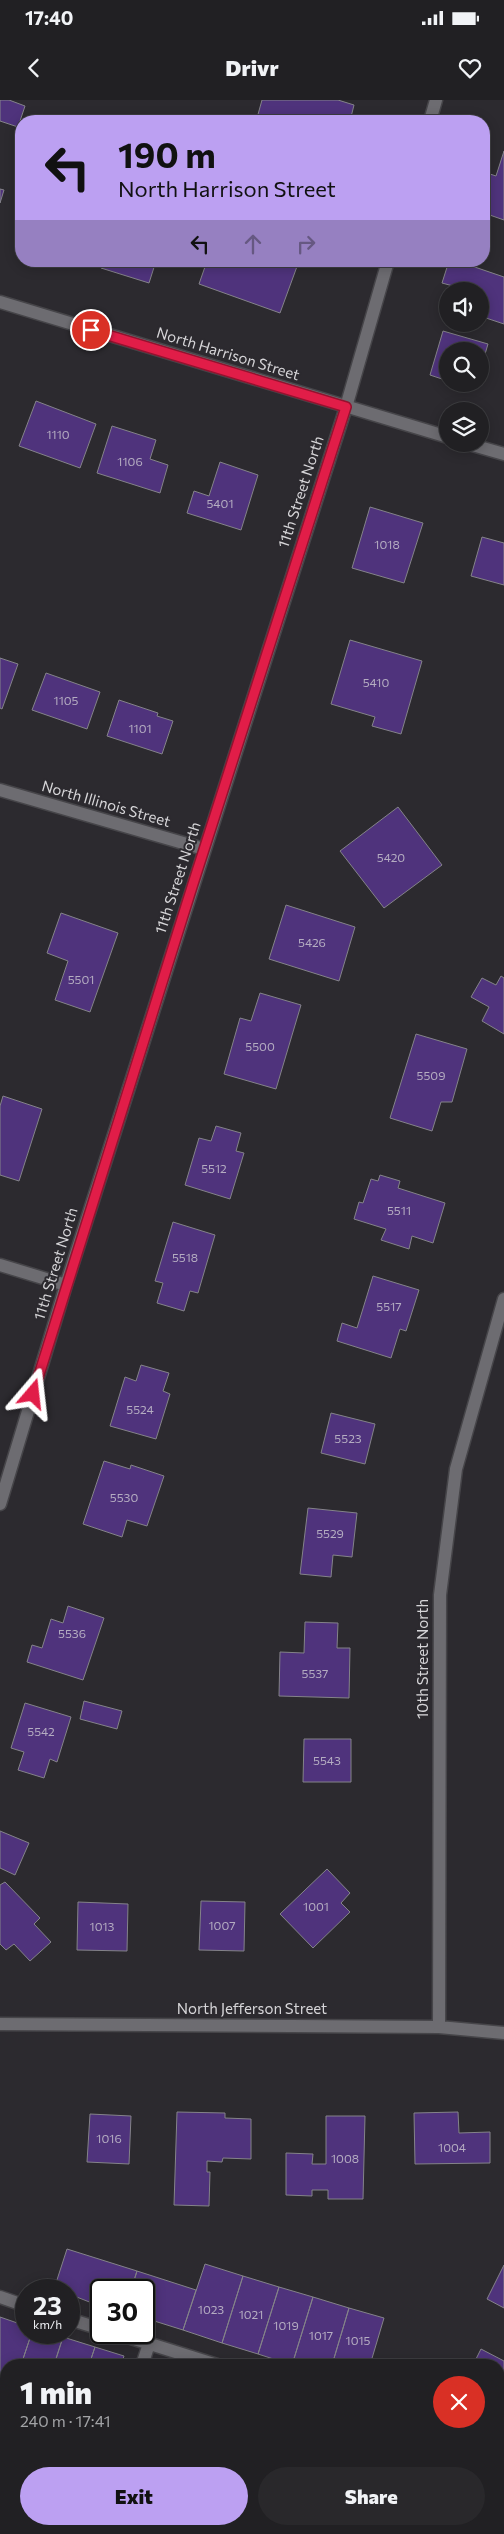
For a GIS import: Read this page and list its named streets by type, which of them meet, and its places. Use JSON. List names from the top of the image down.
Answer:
{
  "streets": {
    "street": [
      "North Harrison Street",
      "11th Street North",
      "North Illinois Street",
      "10th Street North",
      "North Jefferson Street"
    ]
  },
  "crossings": [
    ["North Harrison Street", "11th Street North"],
    ["11th Street North", "North Illinois Street"],
    ["10th Street North", "North Jefferson Street"]
  ],
  "house_numbers": [
    "1110",
    "1106",
    "5401",
    "1018",
    "5410",
    "1105",
    "1101",
    "5420",
    "5426",
    "5501",
    "5500",
    "5509",
    "5512",
    "5511",
    "5518",
    "5517",
    "5524",
    "5523",
    "5530",
    "5529",
    "5536",
    "5537",
    "5542",
    "5543",
    "1001",
    "1007",
    "1013",
    "1016",
    "1004",
    "1008",
    "1023",
    "1021",
    "1019",
    "1017",
    "1015"
  ],
  "page": {
    "status": "17:40",
    "header": "Drivr",
    "turn": ["190 m", "North Harrison Street"],
    "speed": "23 km/h",
    "limit": "30",
    "heading": ["1 min", "240 m · 17:41"],
    "buttons": ["Exit", "Share"]
  }
}
